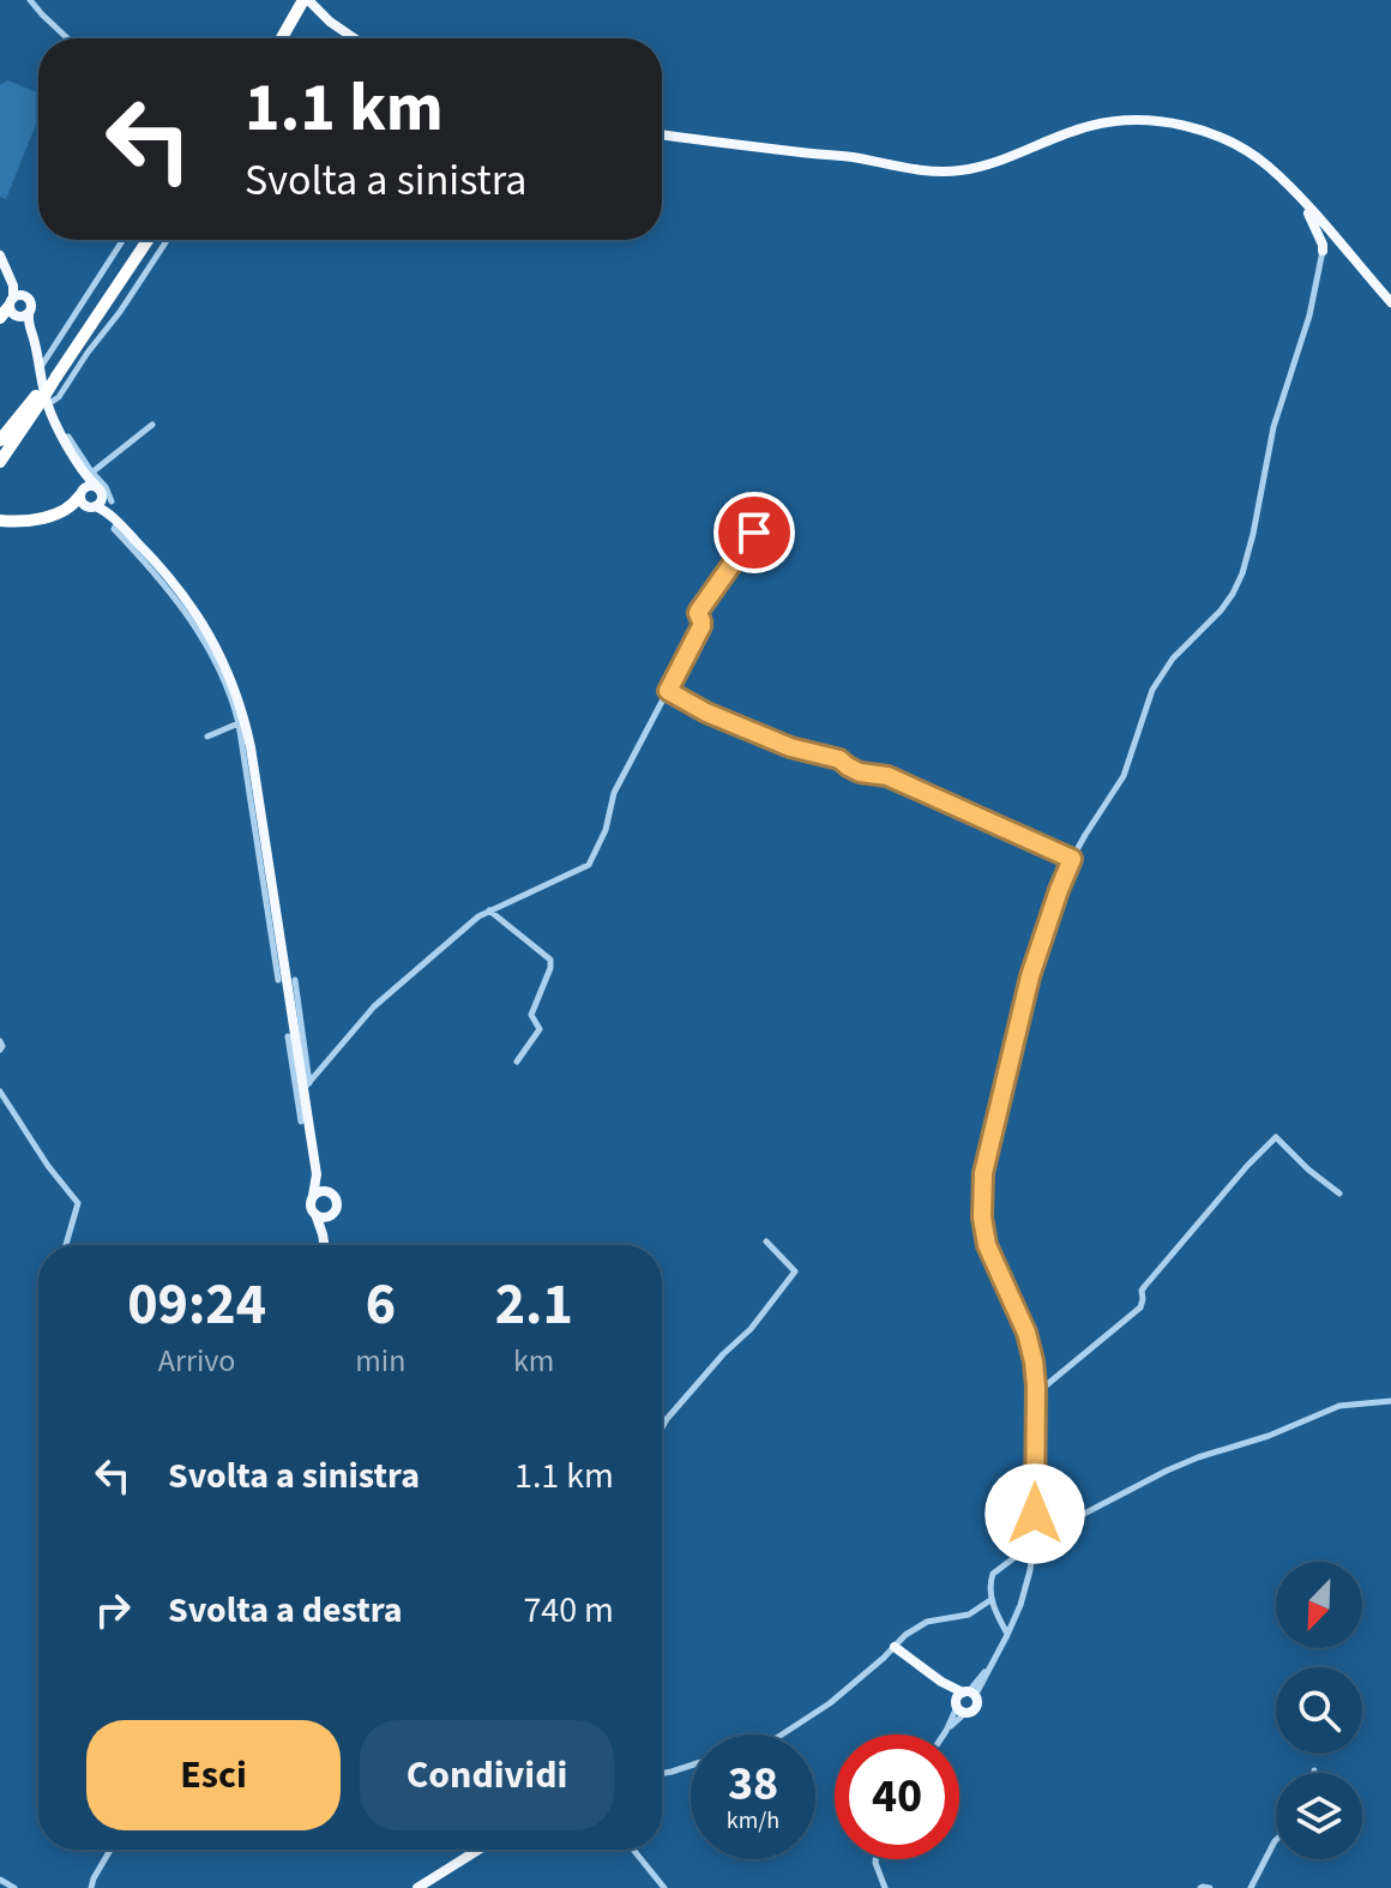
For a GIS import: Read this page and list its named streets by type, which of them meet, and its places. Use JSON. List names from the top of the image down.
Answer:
{
  "north": "bottom left",
  "page": {
    "turn": ["1.1 km", "Svolta a sinistra"],
    "eta": [
      "09:24",
      "Arrivo",
      "6",
      "min",
      "2.1",
      "km"
    ],
    "list": [
      {
        "name": "Svolta a sinistra",
        "value": "1.1 km"
      },
      {
        "name": "Svolta a destra",
        "value": "740 m"
      }
    ],
    "buttons": ["Esci", "Condividi"],
    "speed": "38 km/h",
    "limit": "40"
  }
}
